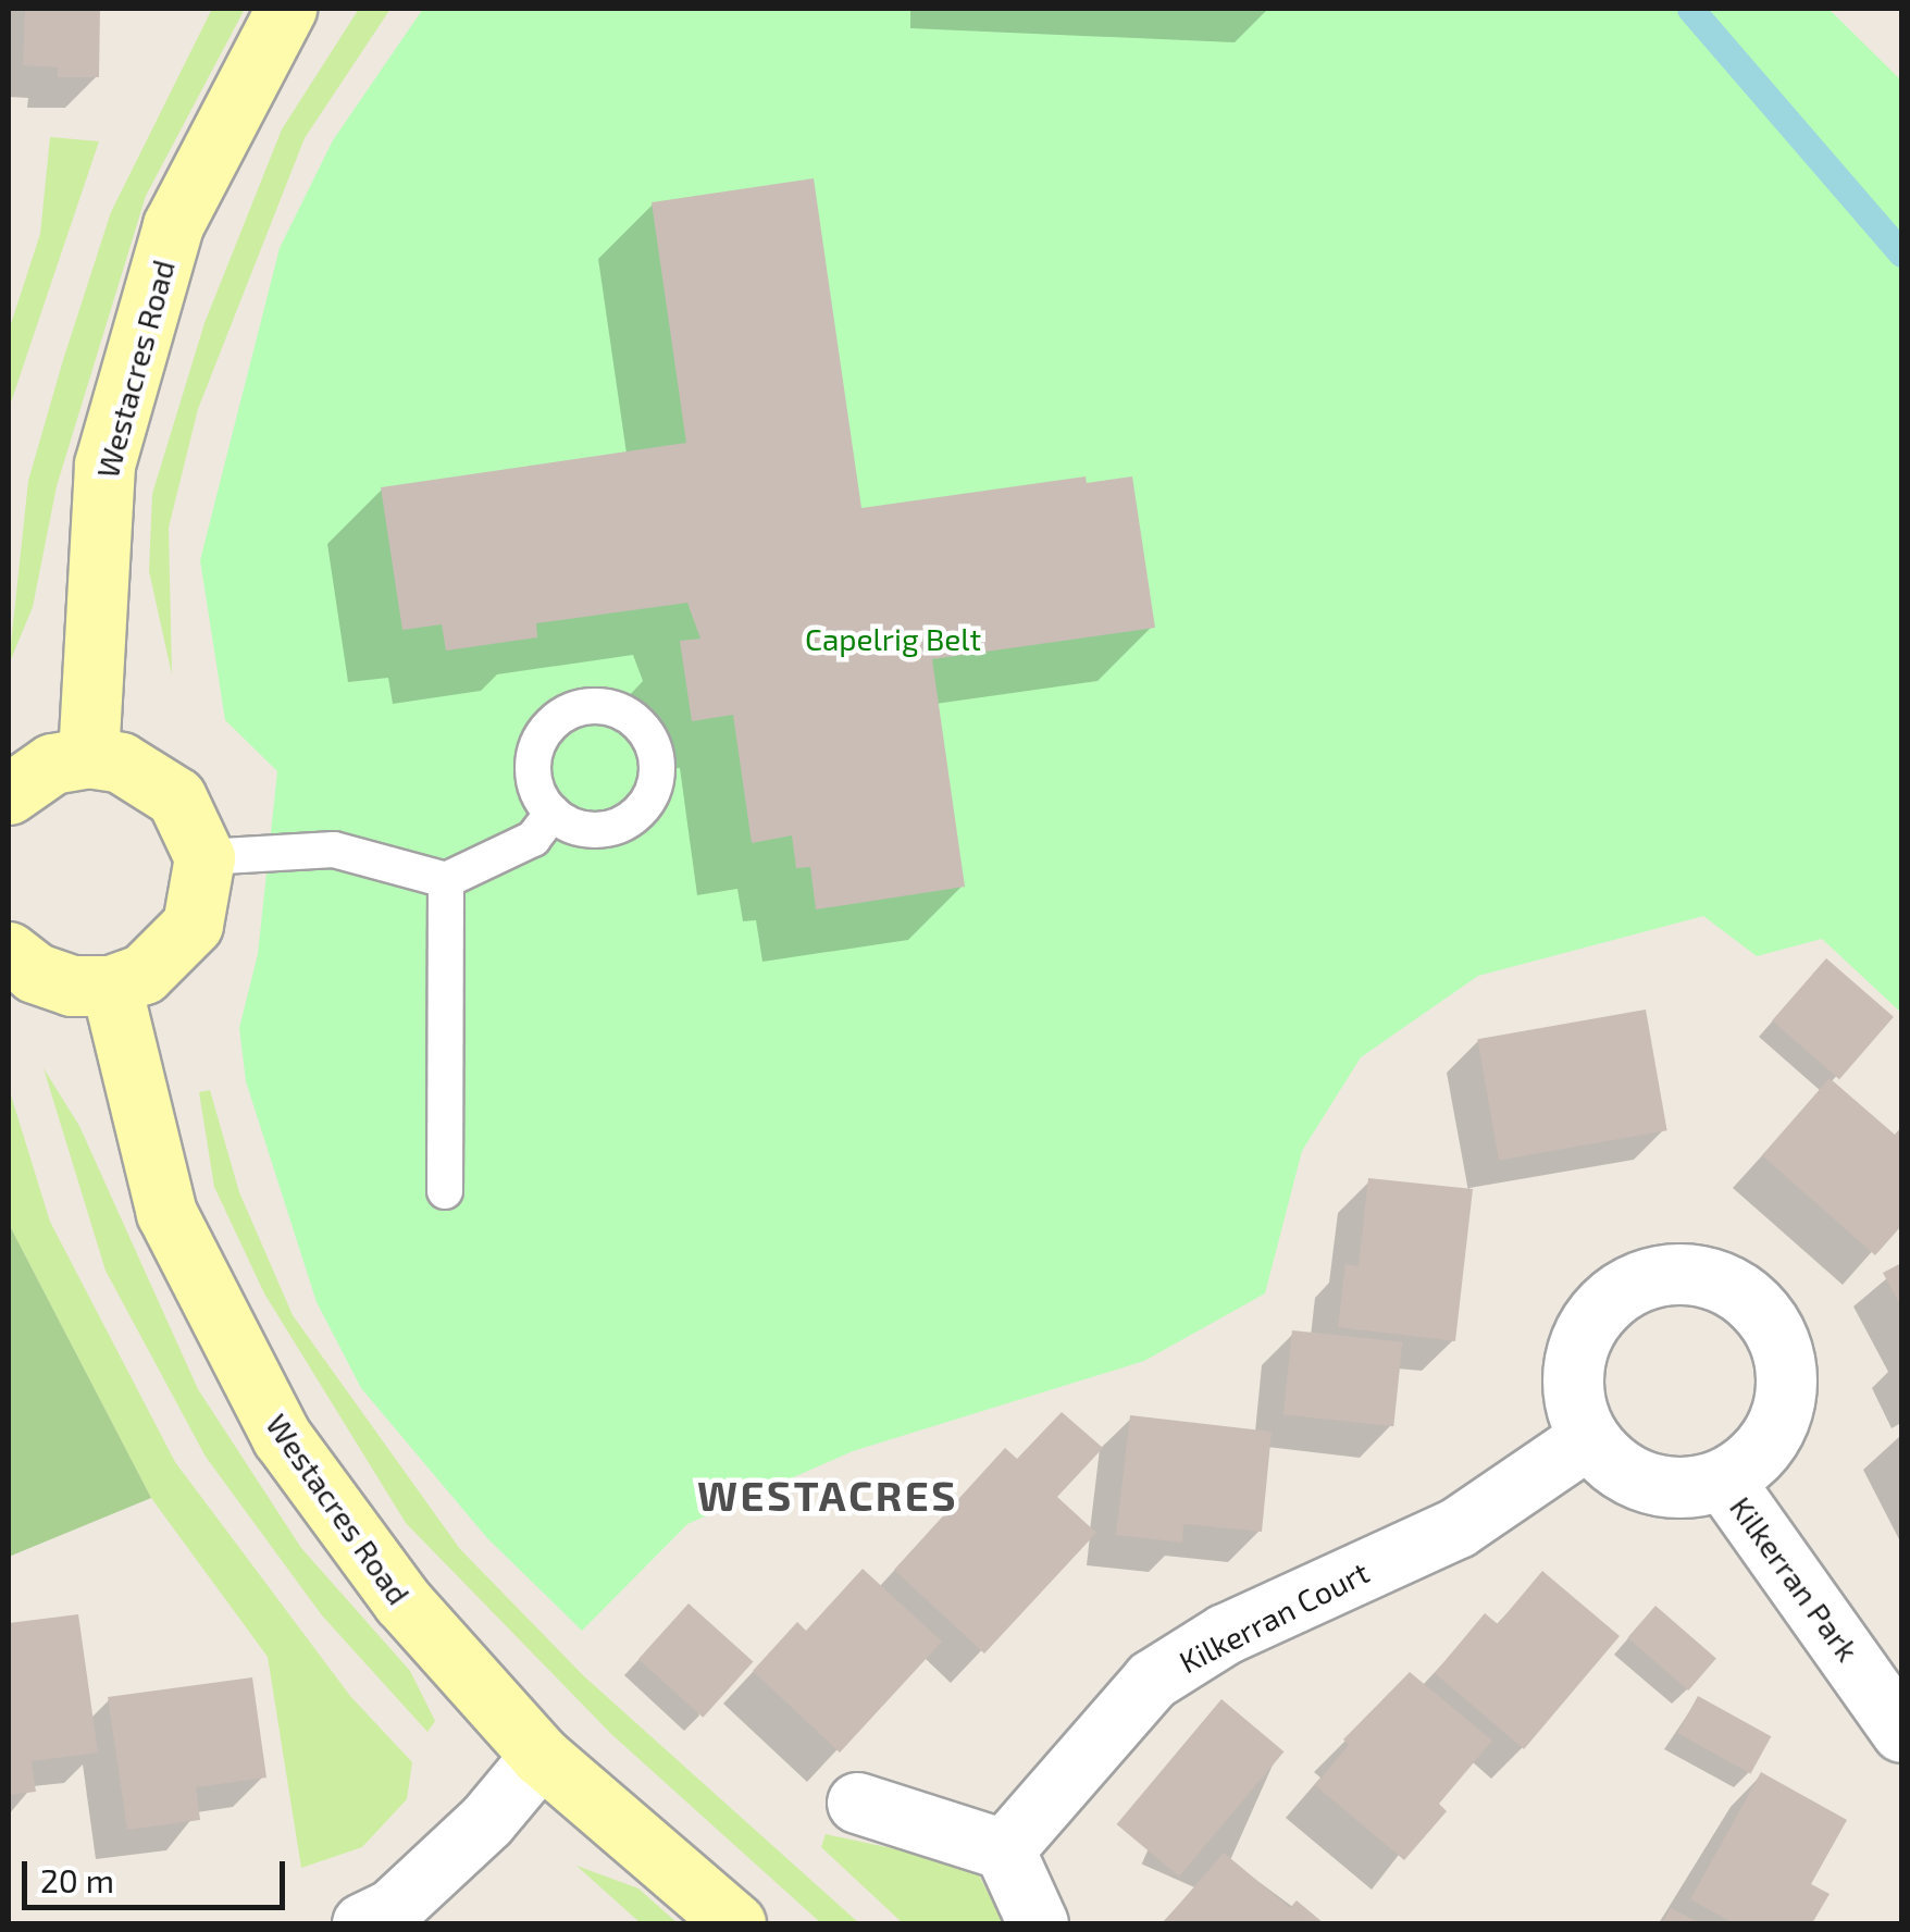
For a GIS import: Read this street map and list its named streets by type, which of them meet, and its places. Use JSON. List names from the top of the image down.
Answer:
{
  "streets": {
    "street": ["Westacres Road", "Kilkerran Park", "Kilkerran Court"]
  },
  "crossings": [
    ["Kilkerran Park", "Kilkerran Court"]
  ],
  "districts": ["WESTACRES"],
  "parks": ["Capelrig Belt"],
  "scale_bar": "20 m"
}
